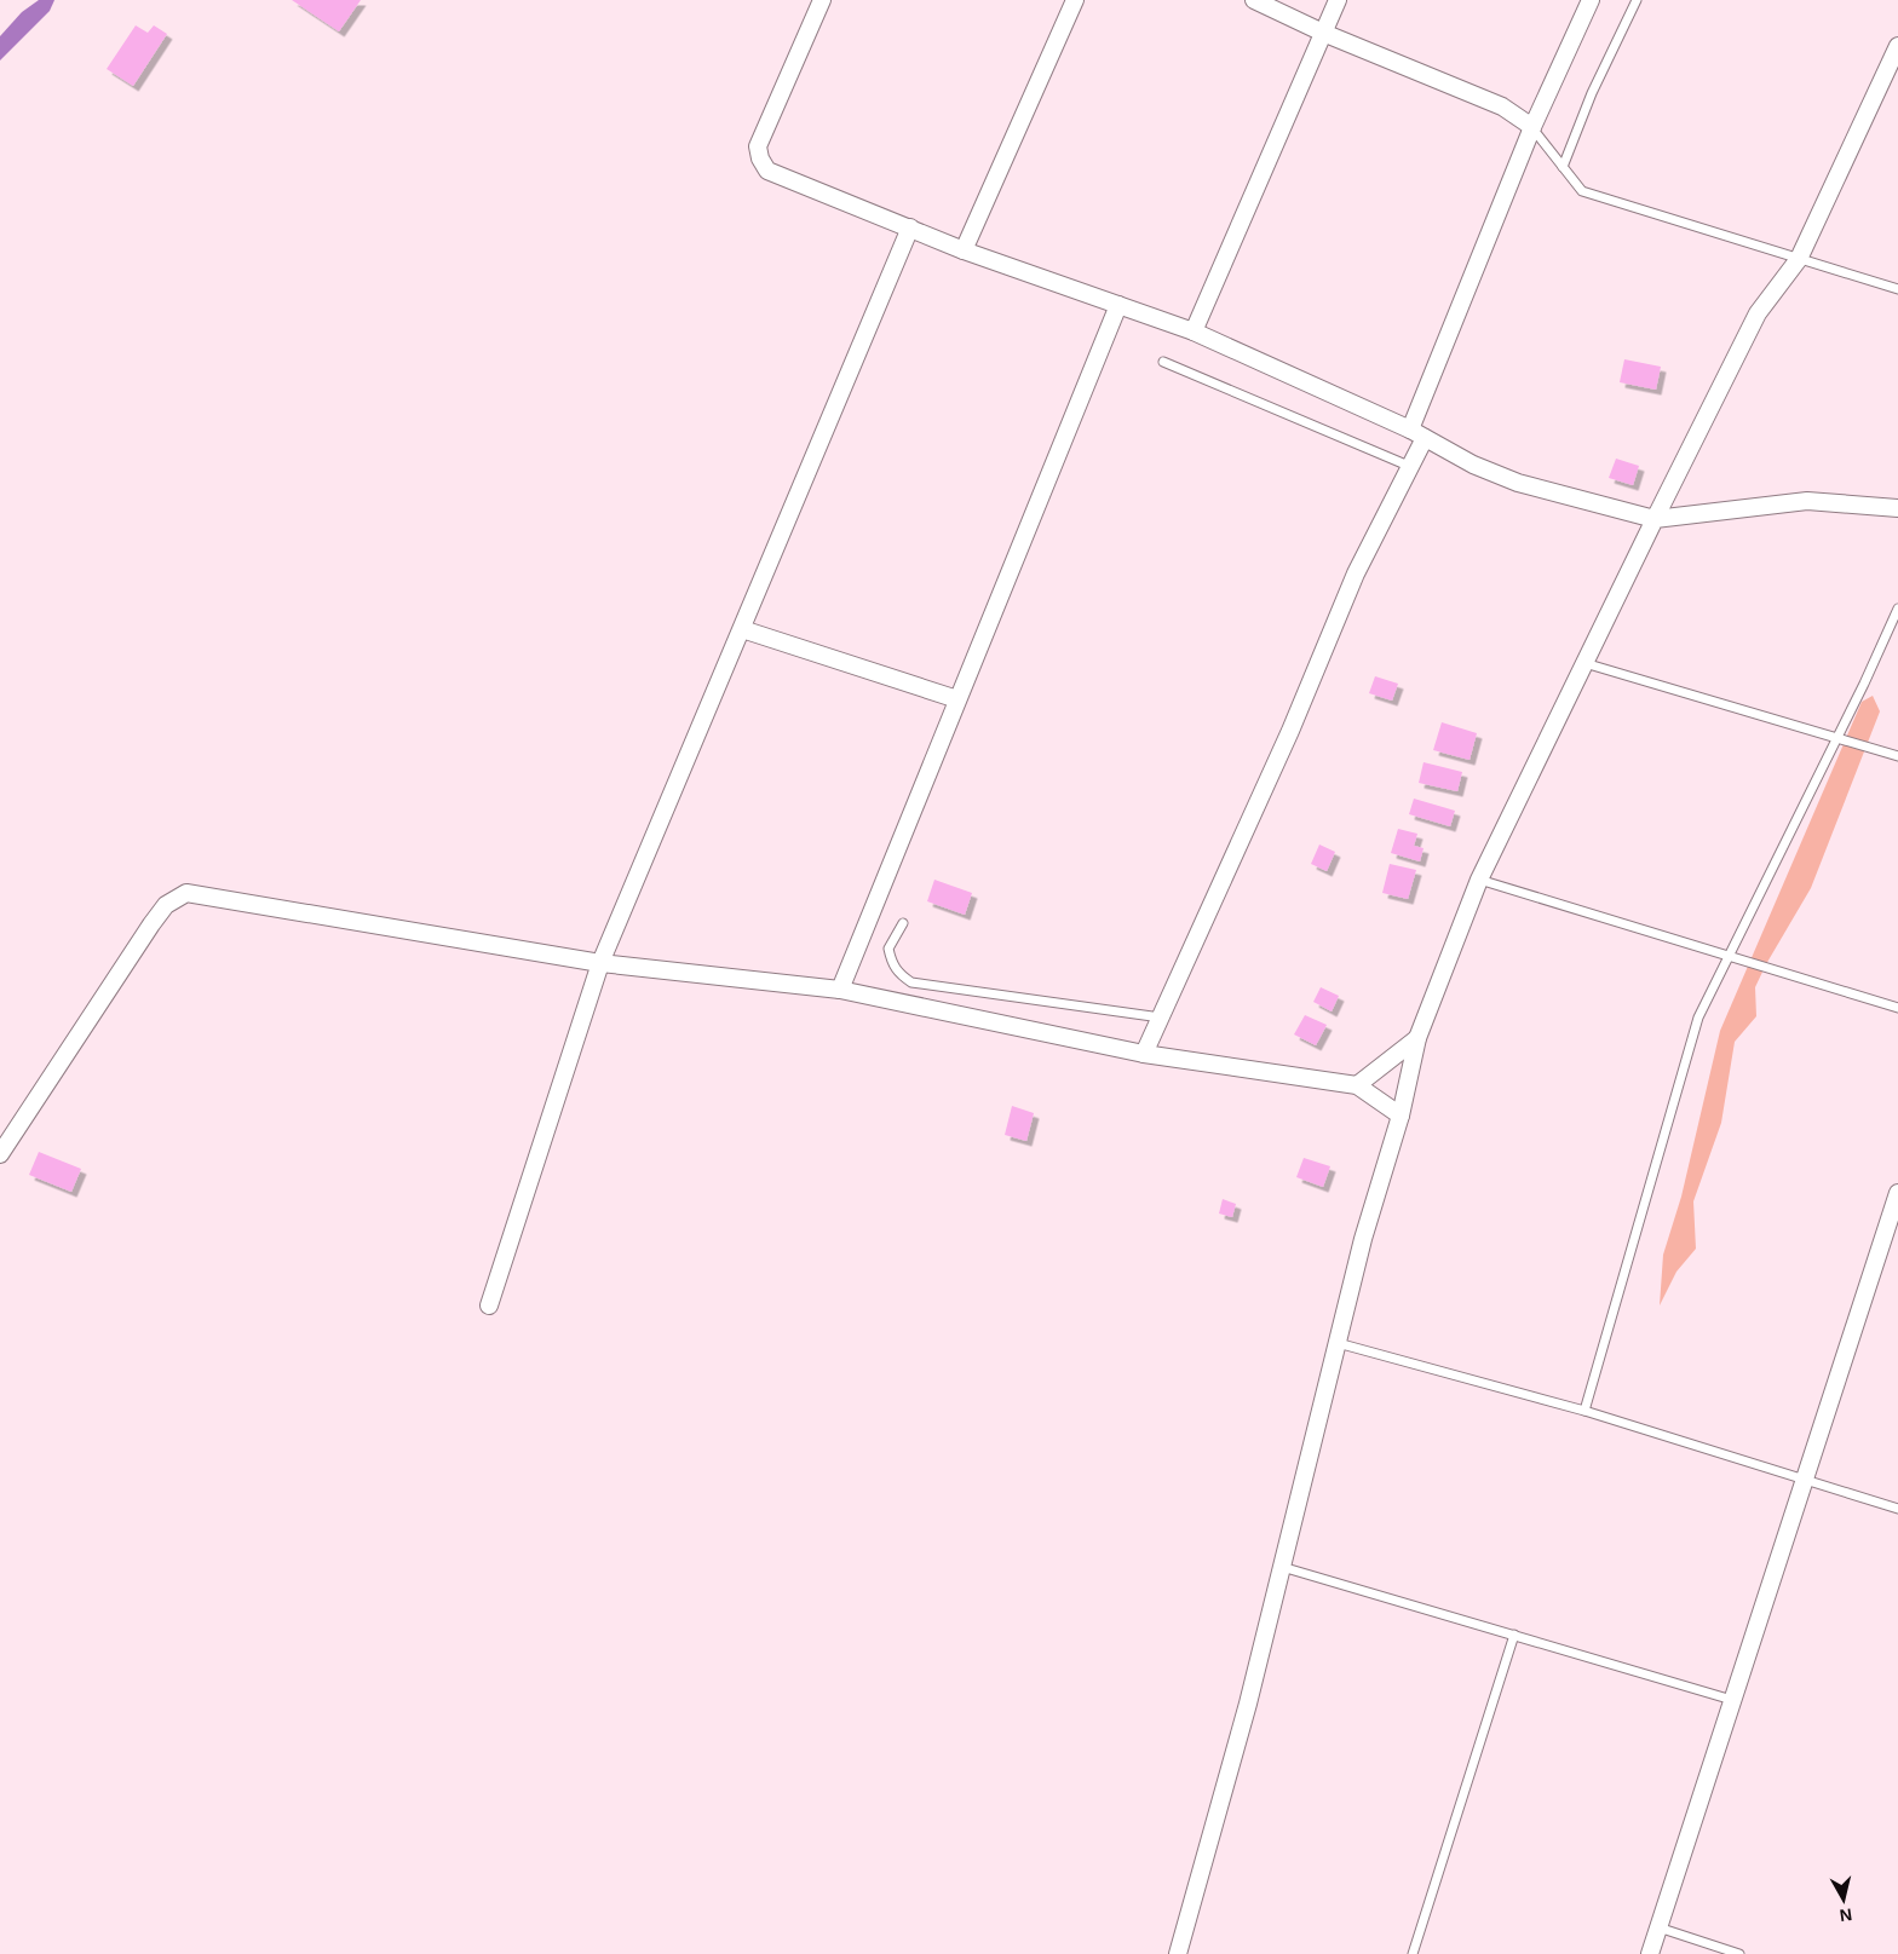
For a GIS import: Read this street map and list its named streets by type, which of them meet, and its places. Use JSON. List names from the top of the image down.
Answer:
{
  "north": "bottom"
}
